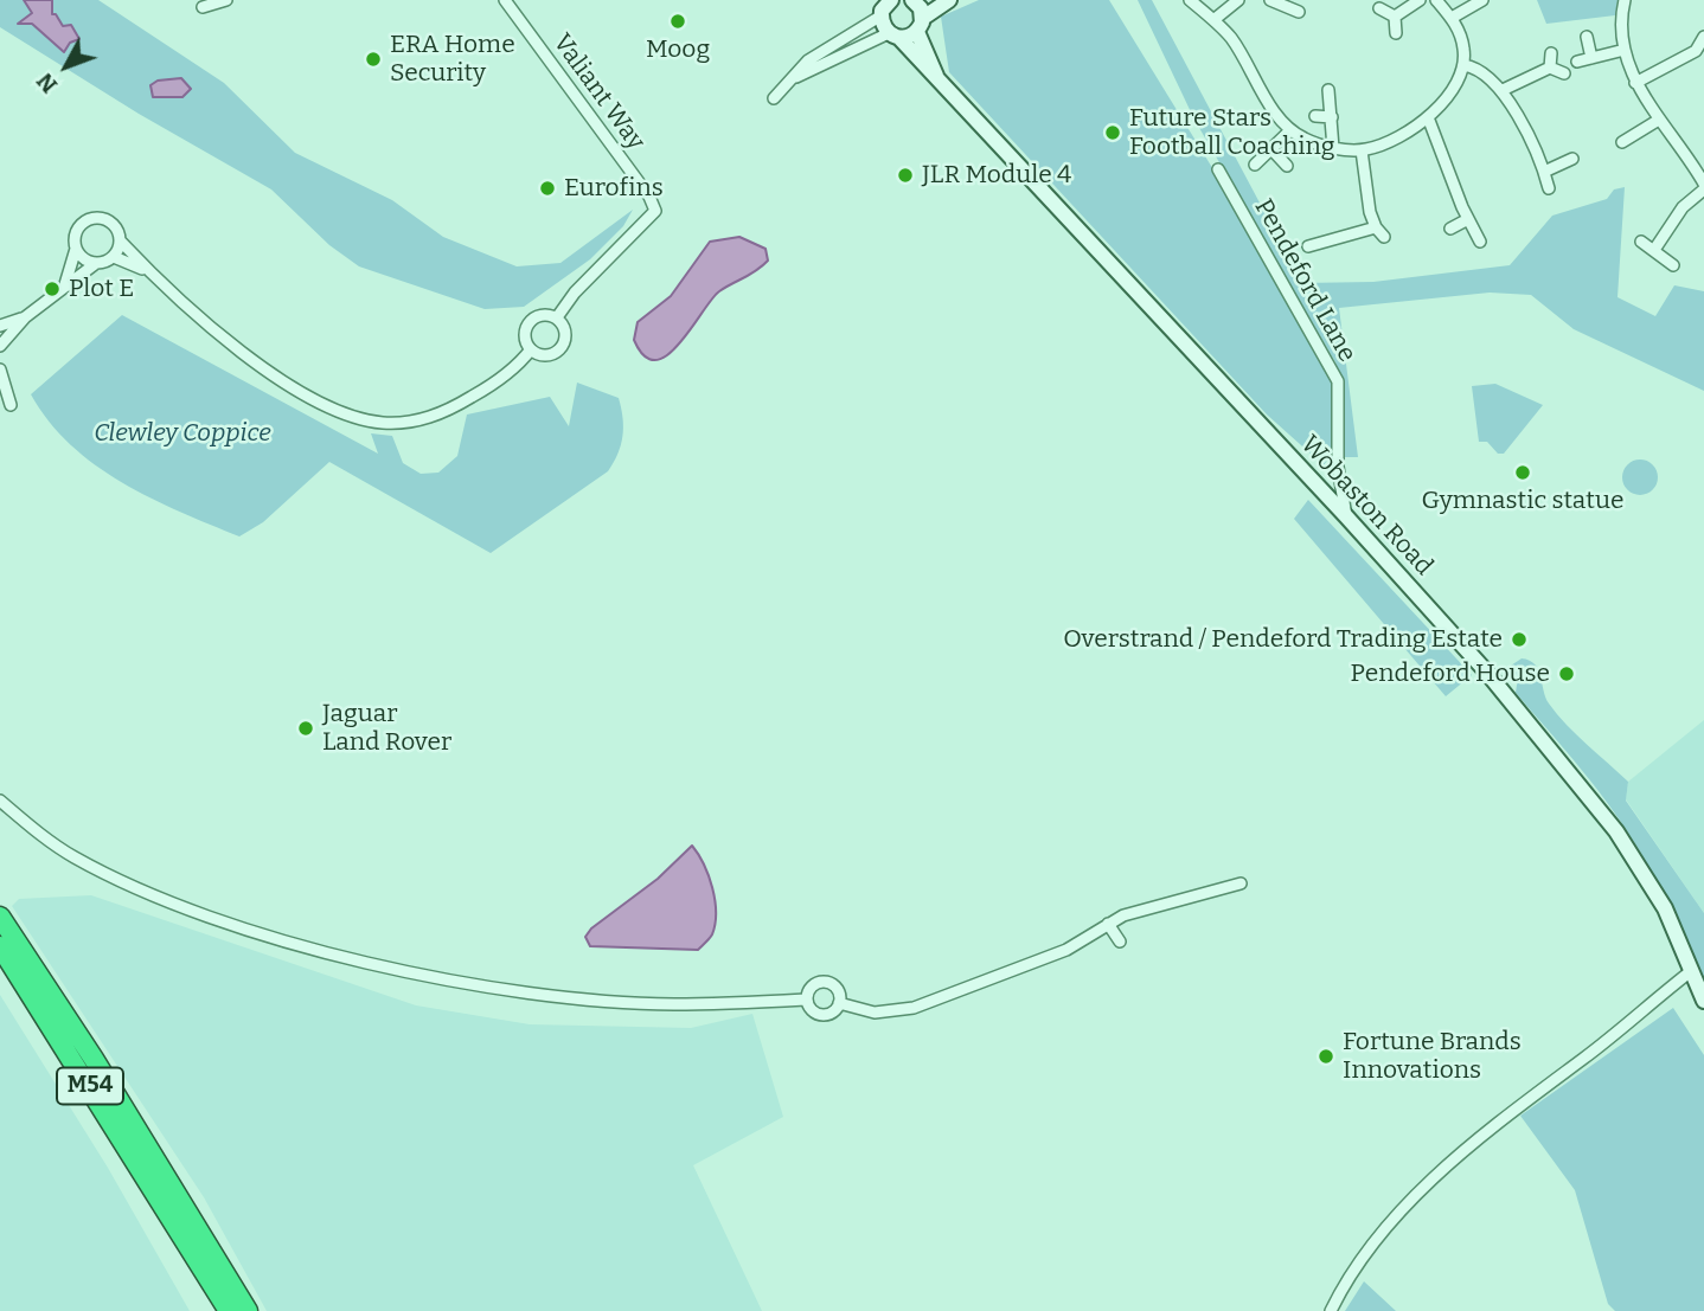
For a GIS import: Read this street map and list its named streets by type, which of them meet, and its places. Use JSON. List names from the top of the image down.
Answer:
{
  "streets": {
    "highway": ["M54"],
    "street": ["Valiant Way", "Pendeford Lane", "Wobaston Road"]
  },
  "crossings": [
    ["Pendeford Lane", "Wobaston Road"]
  ],
  "parks": ["Clewley Coppice"],
  "places": [
    "Moog",
    "ERA Home Security",
    "Future Stars Football Coaching",
    "JLR Module 4",
    "Eurofins",
    "Plot E",
    "Gymnastic statue",
    "Overstrand / Pendeford Trading Estate",
    "Pendeford House",
    "Jaguar Land Rover",
    "Fortune Brands Innovations"
  ],
  "north": "bottom left"
}
